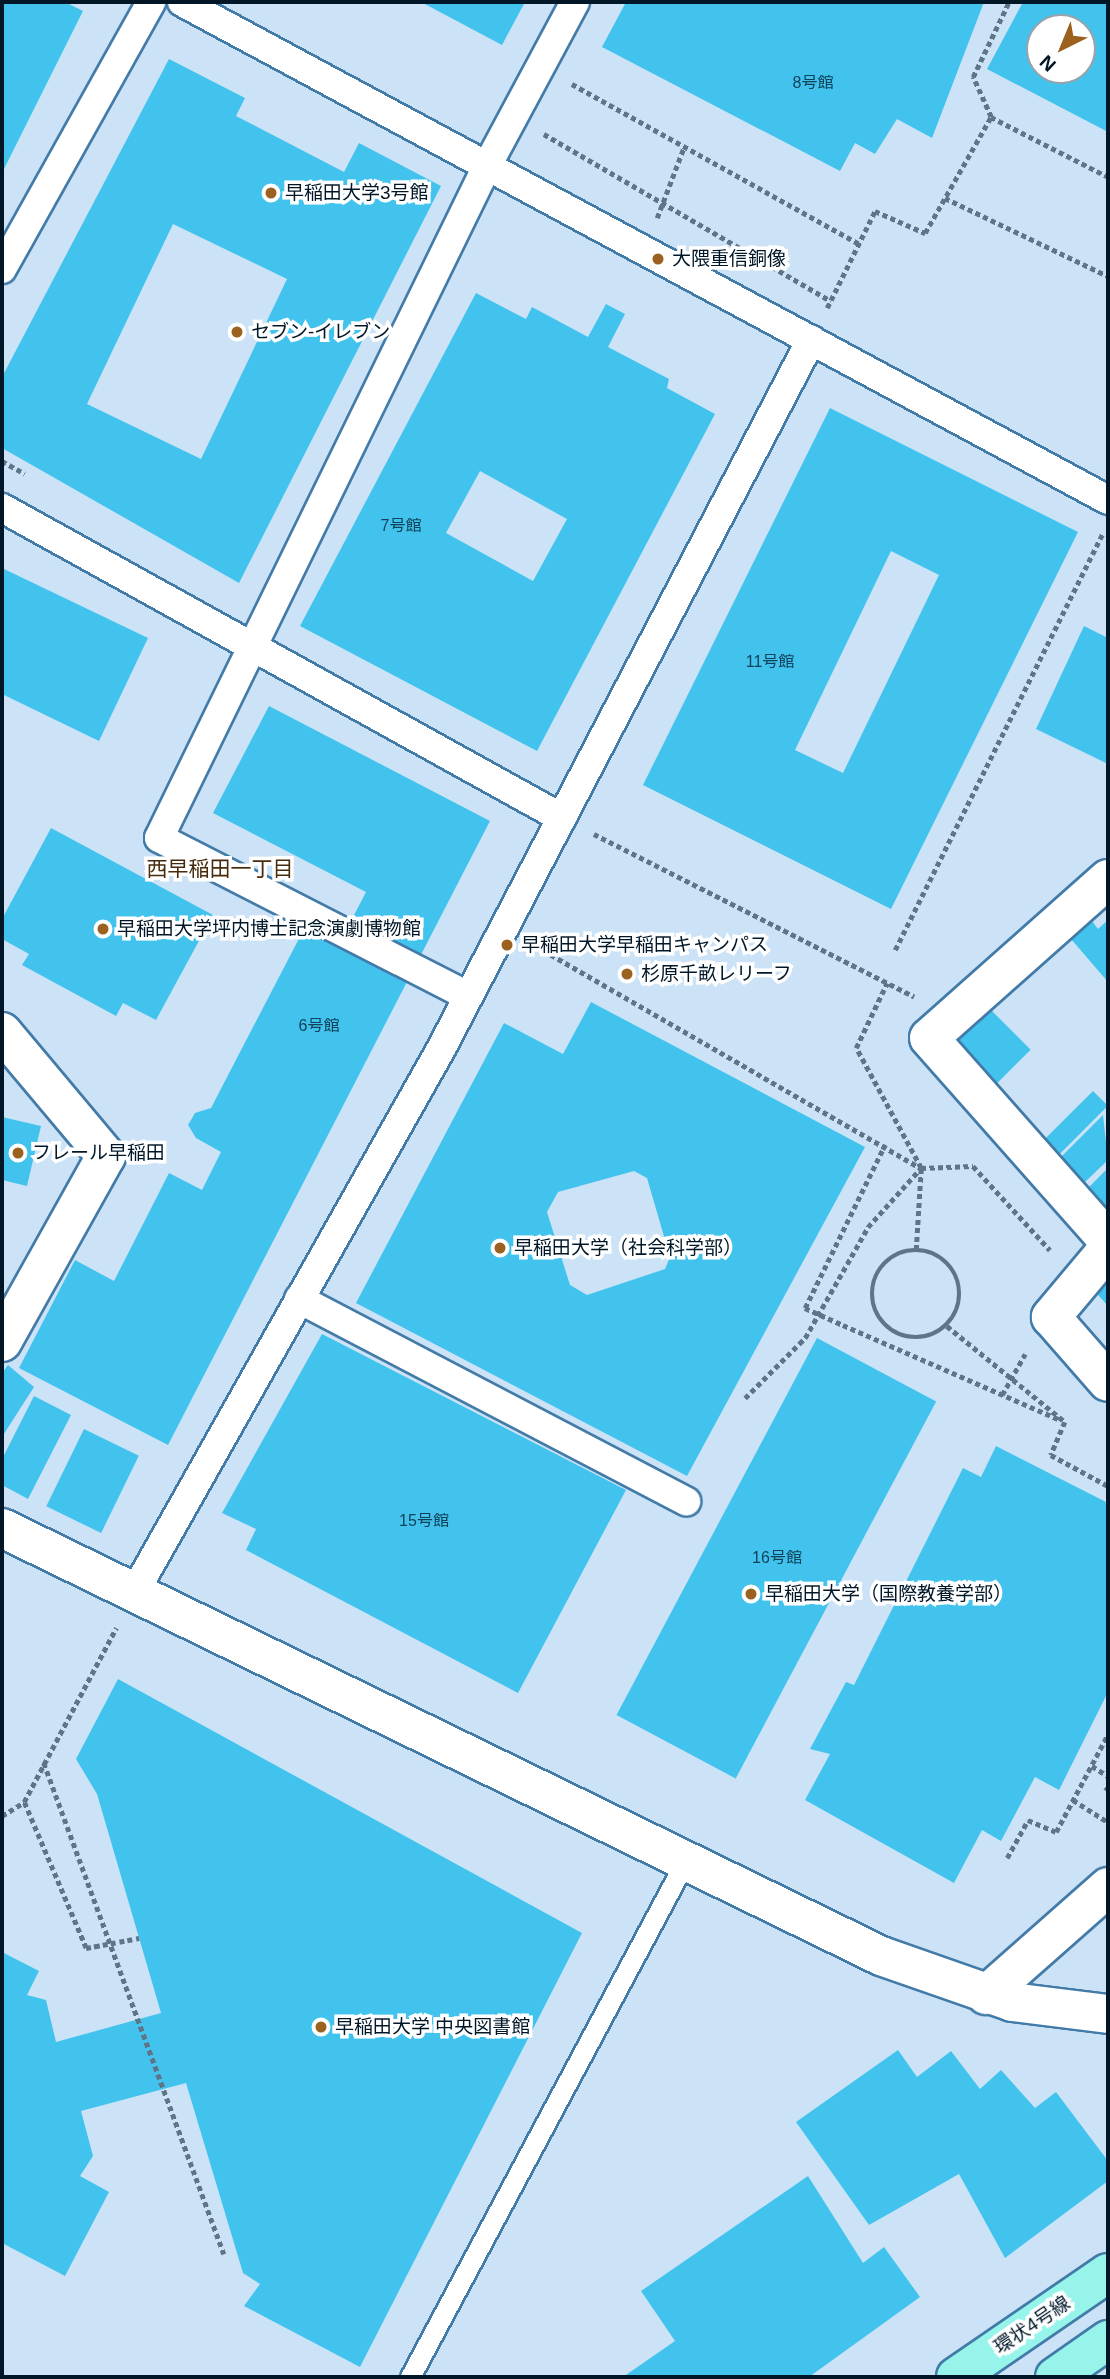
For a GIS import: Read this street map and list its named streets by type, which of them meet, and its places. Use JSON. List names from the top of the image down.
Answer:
{
  "streets": {
    "main road": ["環状4号線"]
  },
  "districts": ["西早稲田一丁目"],
  "places": [
    "早稲田大学3号館",
    "大隈重信銅像",
    "セブン-イレブン",
    "早稲田大学坪内博士記念演劇博物館",
    "早稲田大学早稲田キャンパス",
    "杉原千畝レリーフ",
    "フレール早稲田",
    "早稲田大学（社会科学部）",
    "早稲田大学（国際教養学部）",
    "早稲田大学 中央図書館"
  ],
  "house_numbers": [
    "8号館",
    "7号館",
    "11号館",
    "6号館",
    "15号館",
    "16号館"
  ],
  "north": "bottom left"
}
